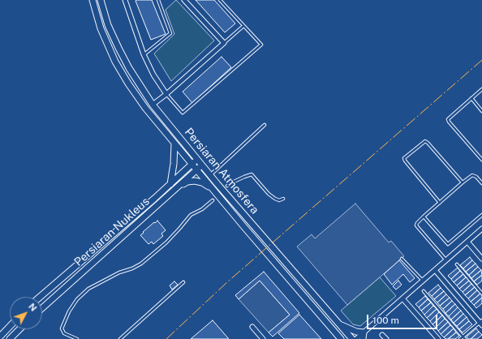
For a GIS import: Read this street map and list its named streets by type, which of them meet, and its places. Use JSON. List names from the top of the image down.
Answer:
{
  "streets": {
    "street": ["Persiaran Atmosfera", "Persiaran Nukleus"]
  },
  "crossings": [
    ["Persiaran Atmosfera", "Persiaran Nukleus"]
  ],
  "scale_bar": "100 m",
  "north": "top right"
}
